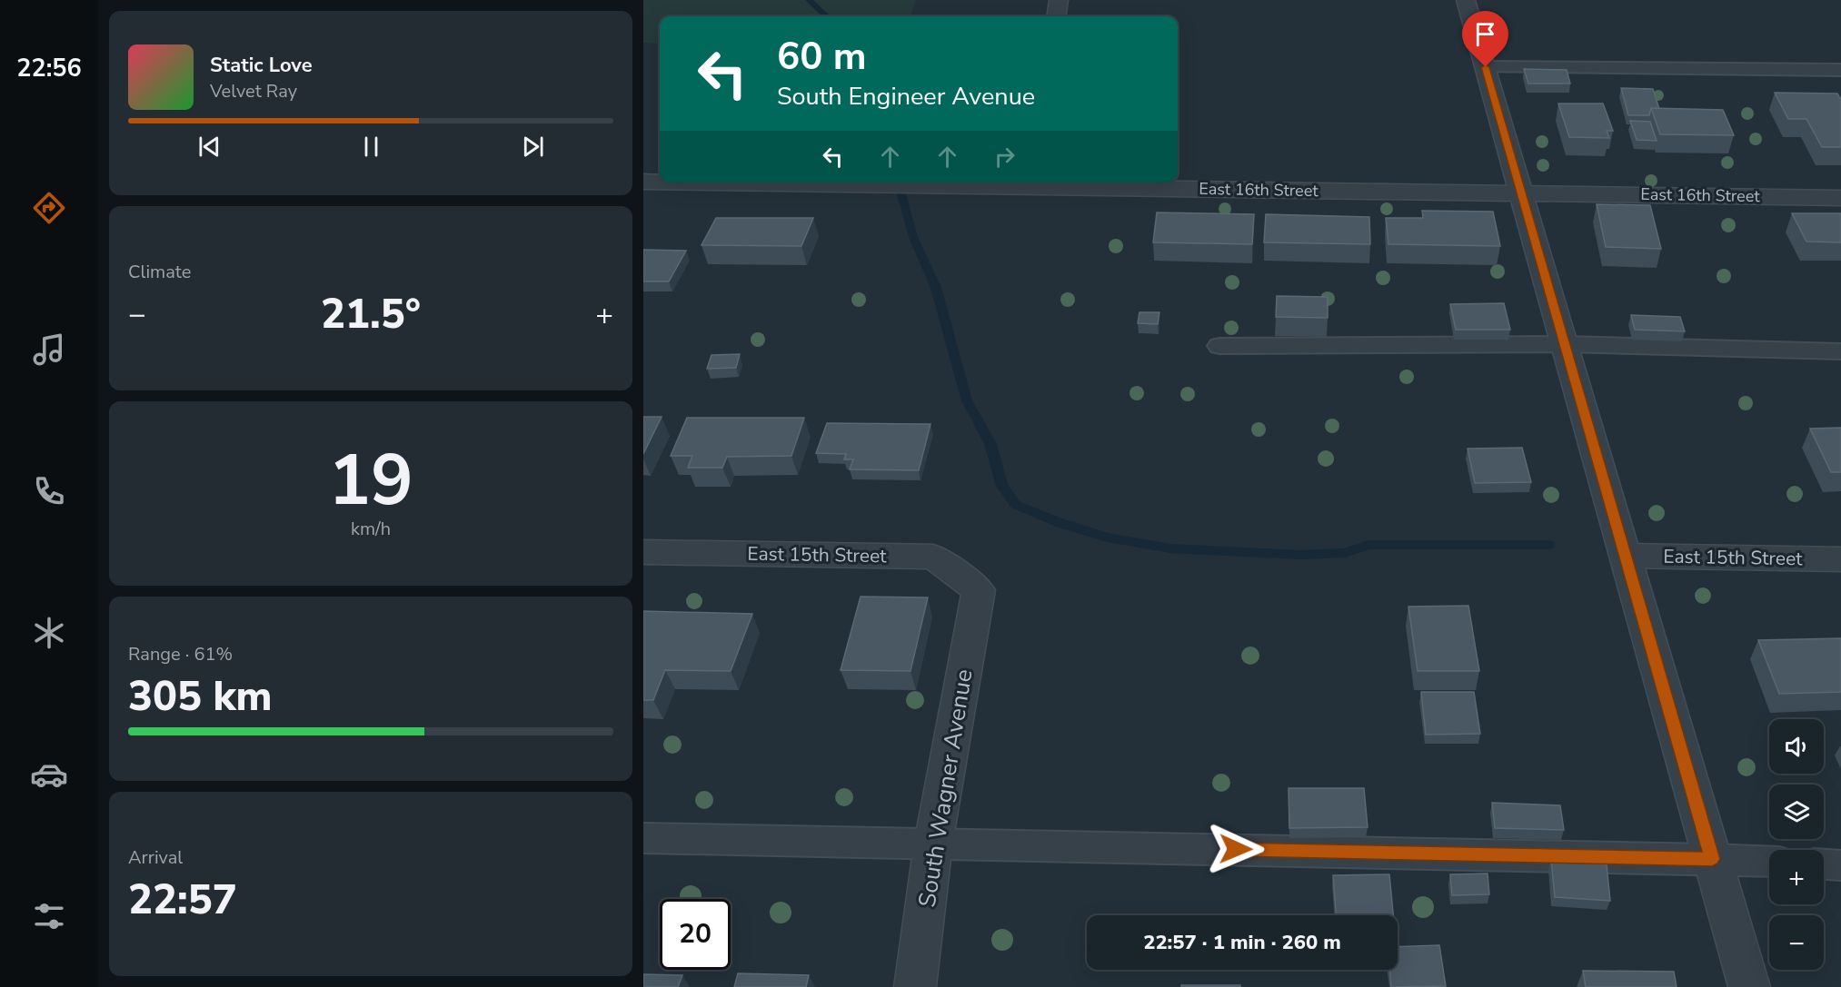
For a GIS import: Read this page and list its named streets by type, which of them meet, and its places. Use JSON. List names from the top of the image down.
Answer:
{
  "streets": {
    "street": ["East 16th Street", "East 15th Street", "South Wagner Avenue"]
  },
  "crossings": [
    ["East 15th Street", "South Wagner Avenue"]
  ],
  "page": {
    "tabs": "22:56",
    "turn": ["60 m", "South Engineer Avenue"],
    "song": ["Static Love", "Velvet Ray"],
    "tile": [
      "Climate",
      ["19", "km/h"],
      ["Range · 61%", "305 km"],
      ["Arrival", "22:57"]
    ],
    "heat": ["−", "21.5°", "+"],
    "map_buttons": ["+", "−"],
    "limit": "20",
    "trip": "22:57 · 1 min · 260 m"
  }
}
